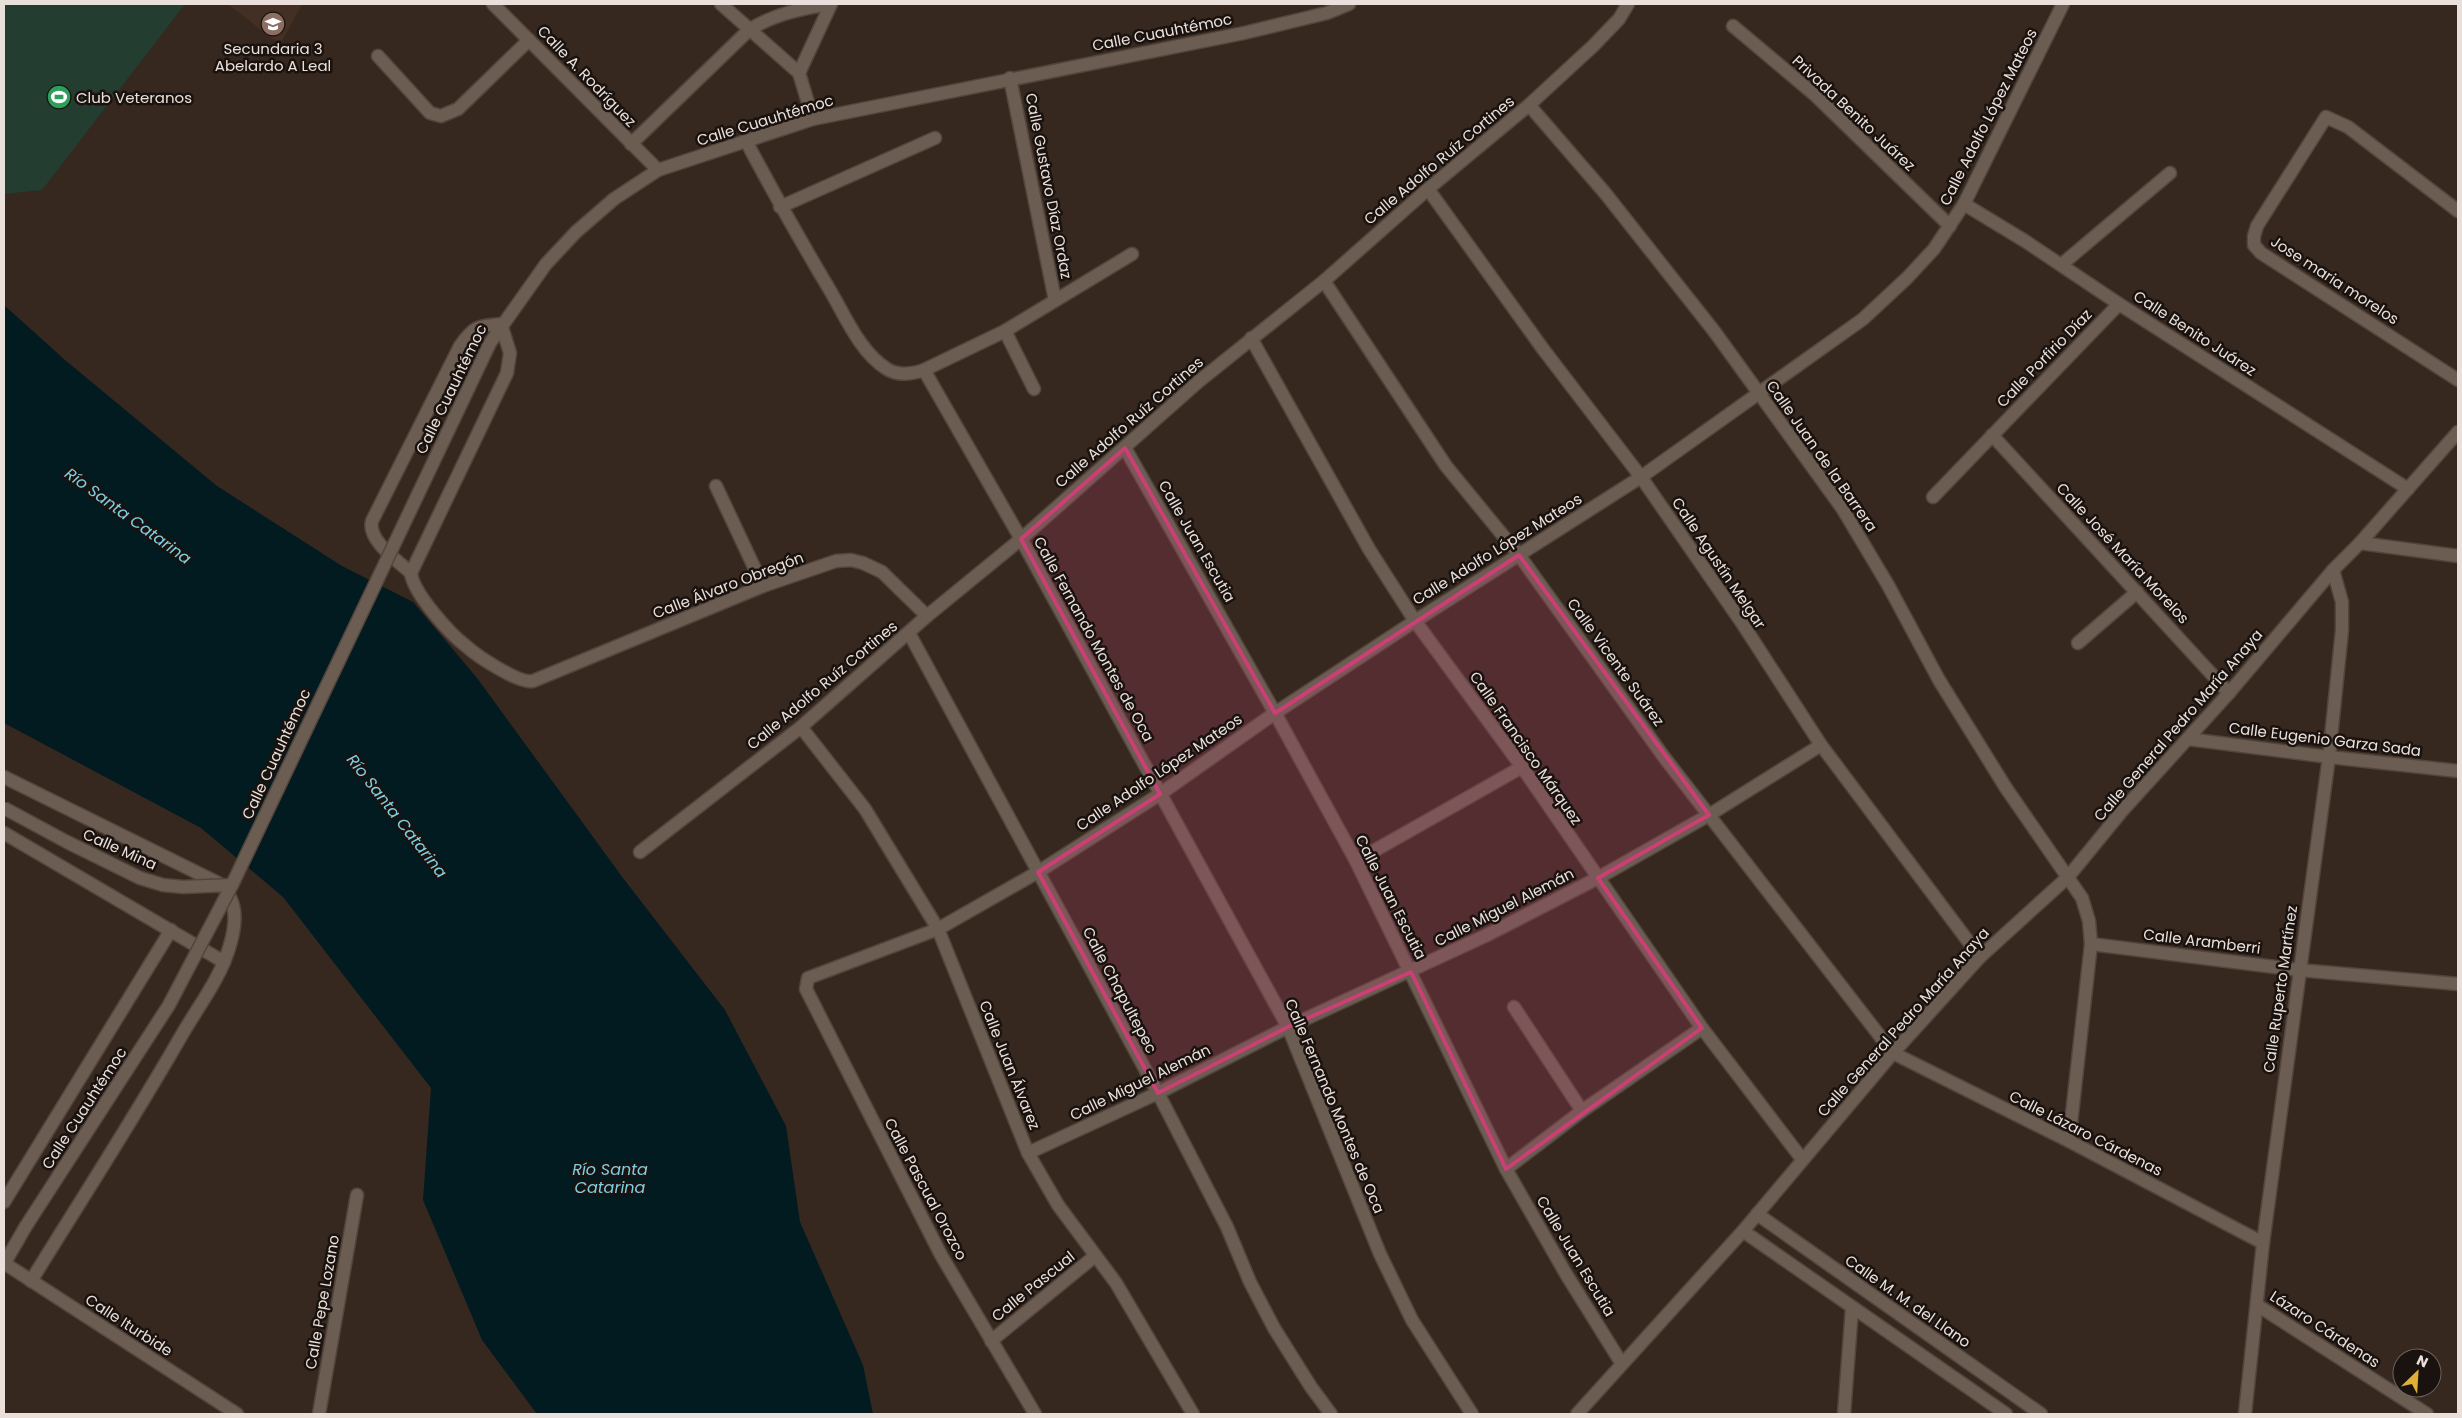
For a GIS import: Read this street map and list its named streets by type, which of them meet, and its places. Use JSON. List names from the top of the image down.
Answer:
{
  "streets": {
    "street": [
      "Calle Cuauhtémoc",
      "Calle A. Rodríguez",
      "Privada Benito Juárez",
      "Calle Adolfo López Mateos",
      "Calle Adolfo Ruíz Cortines",
      "Calle Gustavo Díaz Ordaz",
      "Jose maria morelos",
      "Calle Benito Juárez",
      "Calle Porfirio Díaz",
      "Calle Juan de la Barrera",
      "Calle Juan Escutia",
      "Calle José María Morelos",
      "Calle Agustín Melgar",
      "Calle Álvaro Obregón",
      "Calle Fernando Montes de Oca",
      "Calle Vicente Suárez",
      "Calle General Pedro María Anaya",
      "Calle Eugenio Garza Sada",
      "Calle Francisco Márquez",
      "Calle Mina",
      "Calle Miguel Alemán",
      "Calle Aramberri",
      "Calle Ruperto Martínez",
      "Calle Chapultepec",
      "Calle Juan Álvarez",
      "Calle Lázaro Cárdenas",
      "Calle Pascual Orozco",
      "Calle Pascual",
      "Calle M. M. del Llano",
      "Calle Pepe Lozano",
      "Calle Iturbide",
      "Lázaro Cárdenas"
    ]
  },
  "crossings": [
    ["Calle Cuauhtémoc", "Calle A. Rodríguez"],
    ["Calle Cuauhtémoc", "Calle Gustavo Díaz Ordaz"],
    ["Calle Cuauhtémoc", "Calle Mina"],
    ["Calle Cuauhtémoc", "Calle Iturbide"],
    ["Privada Benito Juárez", "Calle Adolfo López Mateos"],
    ["Calle Adolfo López Mateos", "Calle Benito Juárez"],
    ["Calle Adolfo López Mateos", "Calle Juan de la Barrera"],
    ["Calle Adolfo López Mateos", "Calle Juan Escutia"],
    ["Calle Adolfo López Mateos", "Calle Agustín Melgar"],
    ["Calle Adolfo López Mateos", "Calle Fernando Montes de Oca"],
    ["Calle Adolfo López Mateos", "Calle Vicente Suárez"],
    ["Calle Adolfo López Mateos", "Calle Francisco Márquez"],
    ["Calle Adolfo López Mateos", "Calle Chapultepec"],
    ["Calle Adolfo López Mateos", "Calle Juan Álvarez"],
    ["Calle Adolfo López Mateos", "Calle Pascual Orozco"],
    ["Calle Adolfo Ruíz Cortines", "Calle Juan de la Barrera"],
    ["Calle Adolfo Ruíz Cortines", "Calle Juan Escutia"],
    ["Calle Adolfo Ruíz Cortines", "Calle Agustín Melgar"],
    ["Calle Adolfo Ruíz Cortines", "Calle Álvaro Obregón"],
    ["Calle Adolfo Ruíz Cortines", "Calle Fernando Montes de Oca"],
    ["Calle Adolfo Ruíz Cortines", "Calle Vicente Suárez"],
    ["Calle Adolfo Ruíz Cortines", "Calle Francisco Márquez"],
    ["Calle Adolfo Ruíz Cortines", "Calle Chapultepec"],
    ["Calle Adolfo Ruíz Cortines", "Calle Juan Álvarez"],
    ["Calle Gustavo Díaz Ordaz", "Calle Fernando Montes de Oca"],
    ["Calle Benito Juárez", "Calle Porfirio Díaz"],
    ["Calle Benito Juárez", "Calle General Pedro María Anaya"],
    ["Calle Porfirio Díaz", "Calle José María Morelos"],
    ["Calle Juan de la Barrera", "Calle General Pedro María Anaya"],
    ["Calle Juan de la Barrera", "Calle Aramberri"],
    ["Calle Juan de la Barrera", "Calle Lázaro Cárdenas"],
    ["Calle Juan Escutia", "Calle General Pedro María Anaya"],
    ["Calle Juan Escutia", "Calle Miguel Alemán"],
    ["Calle José María Morelos", "Calle General Pedro María Anaya"],
    ["Calle Agustín Melgar", "Calle General Pedro María Anaya"],
    ["Calle Agustín Melgar", "Calle Miguel Alemán"],
    ["Calle Fernando Montes de Oca", "Calle Miguel Alemán"],
    ["Calle Vicente Suárez", "Calle General Pedro María Anaya"],
    ["Calle Vicente Suárez", "Calle Miguel Alemán"],
    ["Calle Vicente Suárez", "Calle Lázaro Cárdenas"],
    ["Calle General Pedro María Anaya", "Calle Eugenio Garza Sada"],
    ["Calle General Pedro María Anaya", "Calle Francisco Márquez"],
    ["Calle General Pedro María Anaya", "Calle Ruperto Martínez"],
    ["Calle General Pedro María Anaya", "Calle Lázaro Cárdenas"],
    ["Calle General Pedro María Anaya", "Calle M. M. del Llano"],
    ["Calle Eugenio Garza Sada", "Calle Ruperto Martínez"],
    ["Calle Francisco Márquez", "Calle Miguel Alemán"],
    ["Calle Miguel Alemán", "Calle Chapultepec"],
    ["Calle Miguel Alemán", "Calle Juan Álvarez"],
    ["Calle Aramberri", "Calle Ruperto Martínez"],
    ["Calle Ruperto Martínez", "Calle Lázaro Cárdenas"],
    ["Calle Ruperto Martínez", "Lázaro Cárdenas"],
    ["Calle Juan Álvarez", "Calle Pascual"],
    ["Calle Pascual Orozco", "Calle Pascual"]
  ],
  "water": ["Río Santa Catarina"],
  "places": {
    "school or university": ["Secundaria 3 Abelardo A Leal"],
    "sports": ["Club Veteranos"]
  },
  "north": "top right"
}
